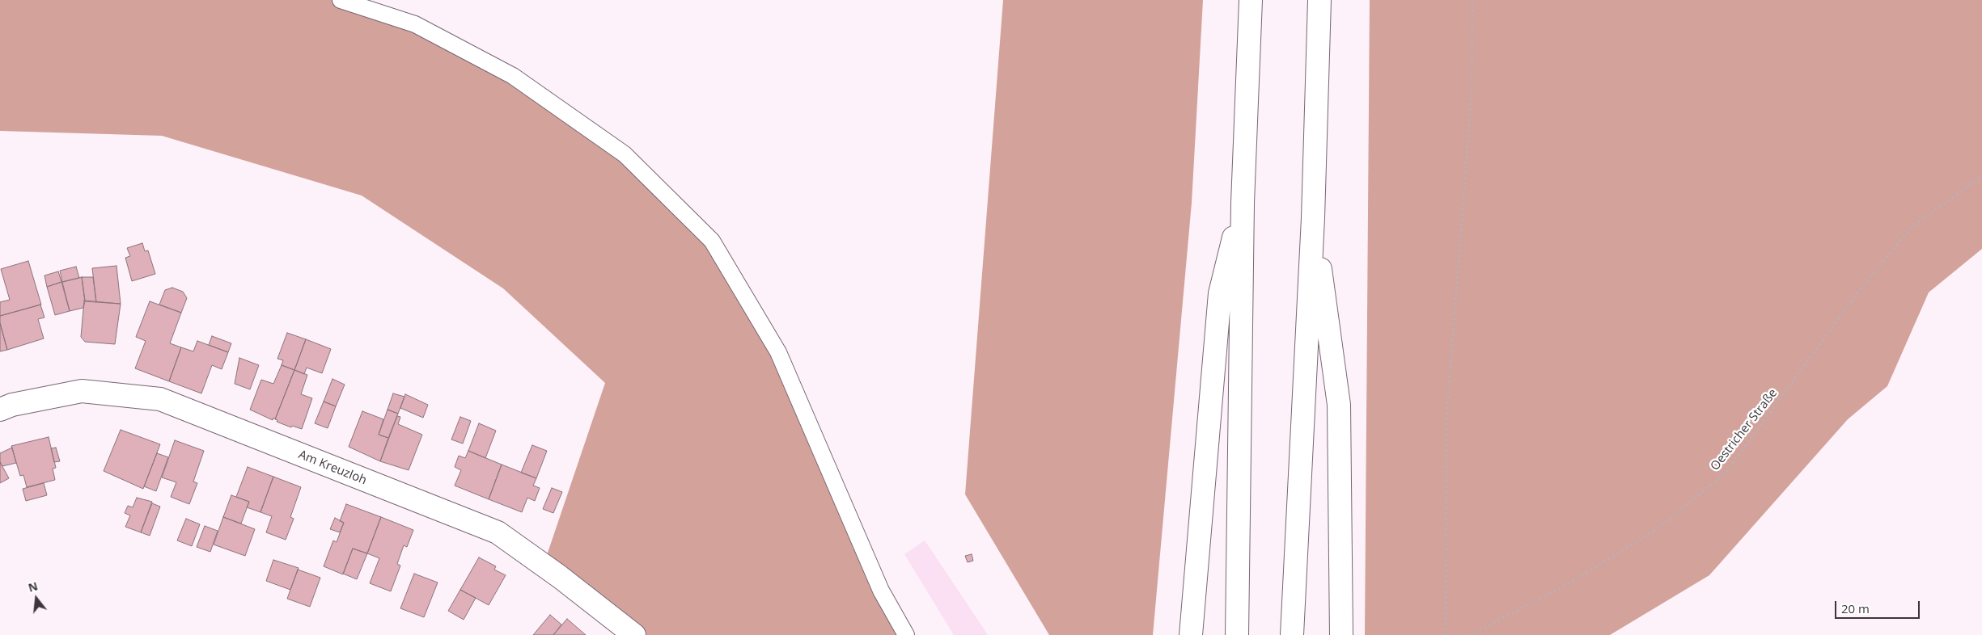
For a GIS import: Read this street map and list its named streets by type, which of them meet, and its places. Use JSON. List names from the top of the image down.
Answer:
{
  "streets": {
    "main road": ["Am Kreuzloh"],
    "path": ["Oestricher Straße"]
  },
  "scale_bar": "20 m",
  "north": "top"
}
